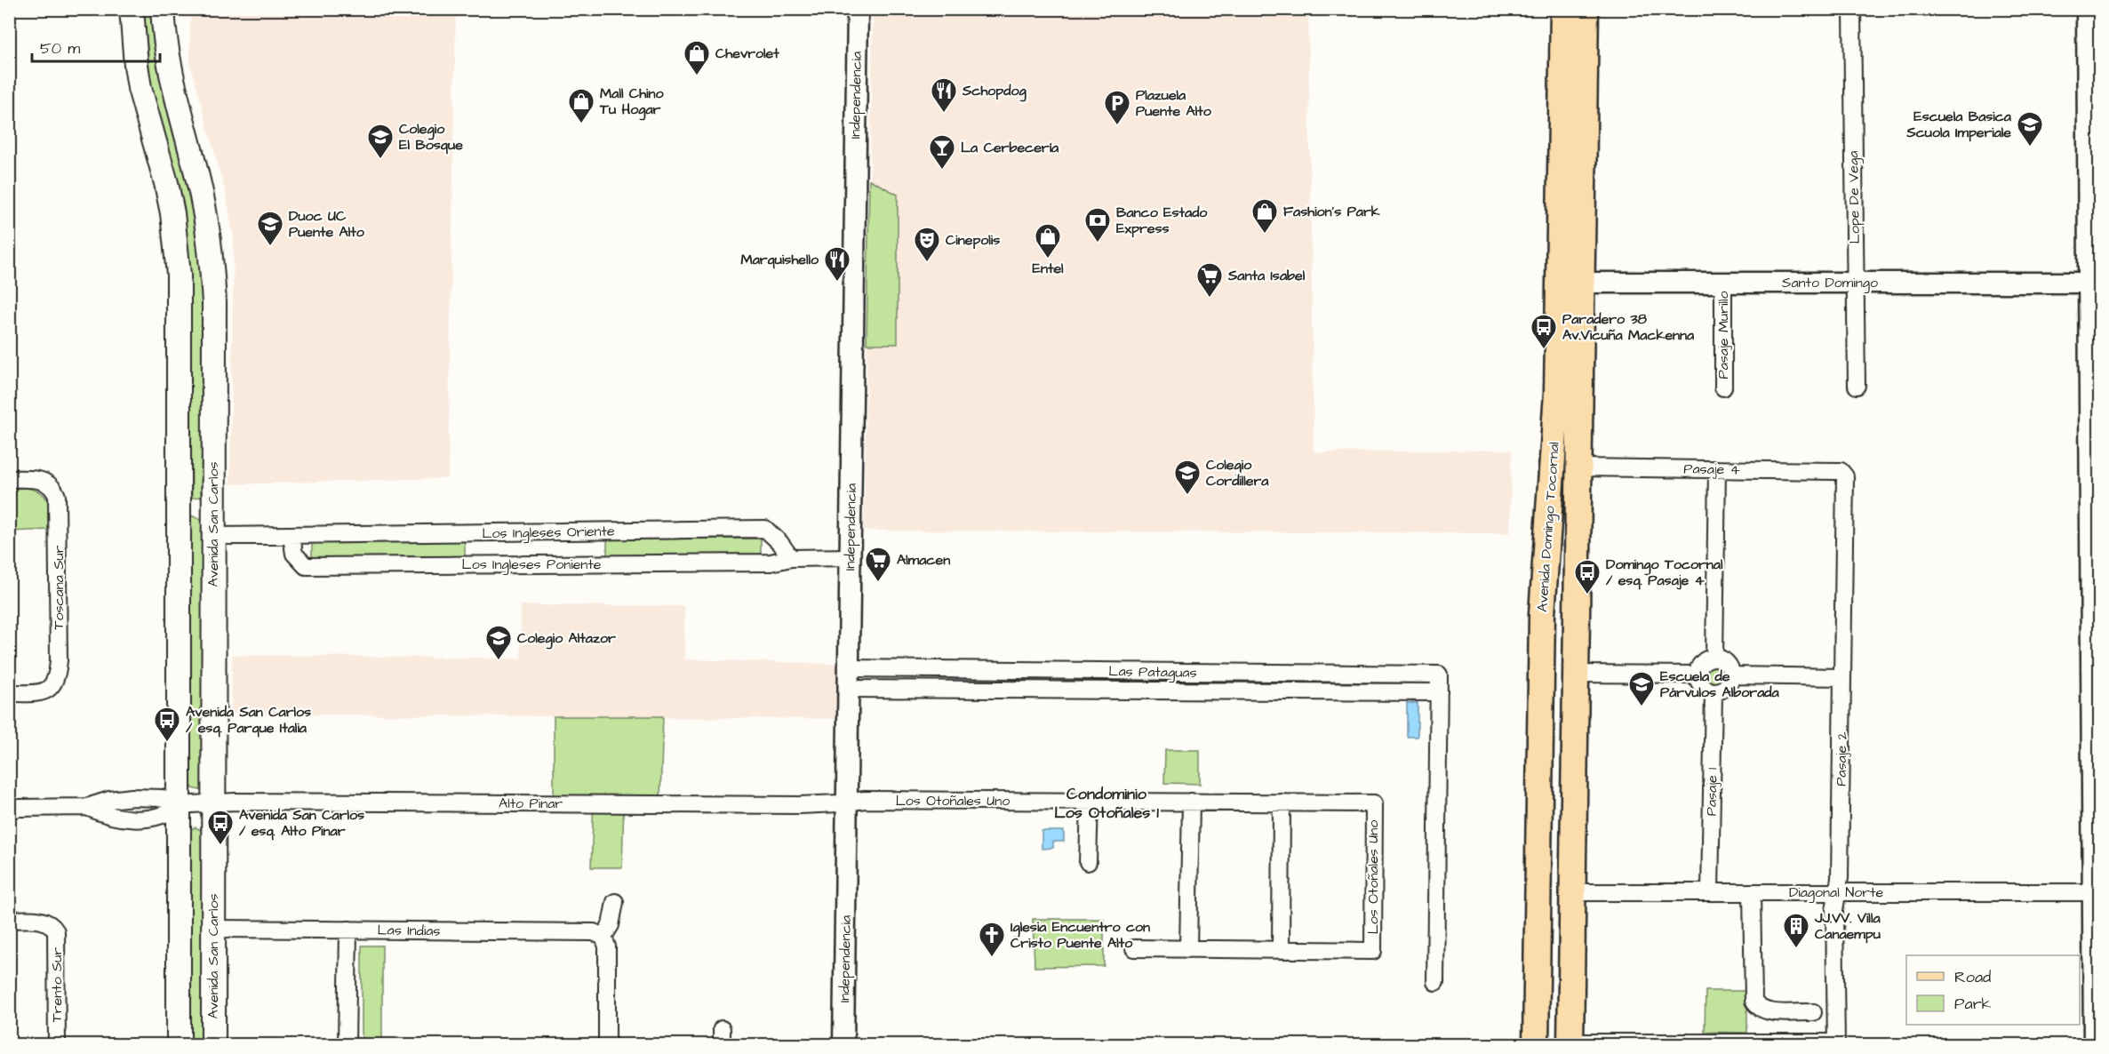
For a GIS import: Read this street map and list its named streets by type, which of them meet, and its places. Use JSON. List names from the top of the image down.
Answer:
{
  "streets": {
    "main road": ["Avenida San Carlos", "Avenida Domingo Tocornal"],
    "street": [
      "Independencia",
      "Lope De Vega",
      "Santo Domingo",
      "Pasaje Murillo",
      "Pasaje 4",
      "Los Ingleses Oriente",
      "Los Ingleses Poniente",
      "Toscana Sur",
      "Las Pataguas",
      "Pasaje 2",
      "Pasaje 1",
      "Los Otoñales Uno",
      "Alto Pinar",
      "Diagonal Norte",
      "Las Indias",
      "Trento Sur"
    ]
  },
  "crossings": [
    ["Independencia", "Los Ingleses Poniente"],
    ["Independencia", "Las Pataguas"],
    ["Independencia", "Los Otoñales Uno"],
    ["Independencia", "Alto Pinar"],
    ["Lope De Vega", "Santo Domingo"],
    ["Santo Domingo", "Pasaje Murillo"],
    ["Santo Domingo", "Avenida Domingo Tocornal"],
    ["Pasaje 4", "Avenida Domingo Tocornal"],
    ["Pasaje 4", "Pasaje 2"],
    ["Avenida San Carlos", "Los Ingleses Oriente"],
    ["Avenida San Carlos", "Alto Pinar"],
    ["Avenida San Carlos", "Las Indias"],
    ["Avenida Domingo Tocornal", "Diagonal Norte"],
    ["Los Ingleses Oriente", "Los Ingleses Poniente"],
    ["Pasaje 2", "Diagonal Norte"],
    ["Pasaje 1", "Diagonal Norte"],
    ["Los Otoñales Uno", "Alto Pinar"]
  ],
  "districts": ["Condominio Los Otoñales 1"],
  "places": {
    "shop": [
      "Chevrolet",
      "Mall Chino Tu Hogar",
      "Fashion's Park",
      "Entel"
    ],
    "restaurant": ["Schopdog", "Marquishello"],
    "parking": ["Plazuela Puente Alto"],
    "school or university": [
      "Escuela Basica Scuola Imperiale",
      "Colegio El Bosque",
      "Duoc UC Puente Alto",
      "Colegio Cordillera",
      "Colegio Altazor",
      "Escuela de Párvulos Alborada"
    ],
    "bar": ["La Cerbecería"],
    "bank": ["Banco Estado Express"],
    "theatre": ["Cinepolis"],
    "supermarket": ["Santa Isabel", "Almacen"],
    "bus stop": [
      "Paradero 38 Av.Vicuña Mackenna",
      "Domingo Tocornal / esq. Pasaje 4",
      "Avenida San Carlos / esq. Parque Italia",
      "Avenida San Carlos / esq. Alto Pinar"
    ],
    "building": ["JJ.VV. Villa Canaempu"],
    "church": ["Iglesia Encuentro con Cristo Puente Alto"]
  },
  "legend": ["Road", "Park"],
  "scale_bar": "50 m"
}
